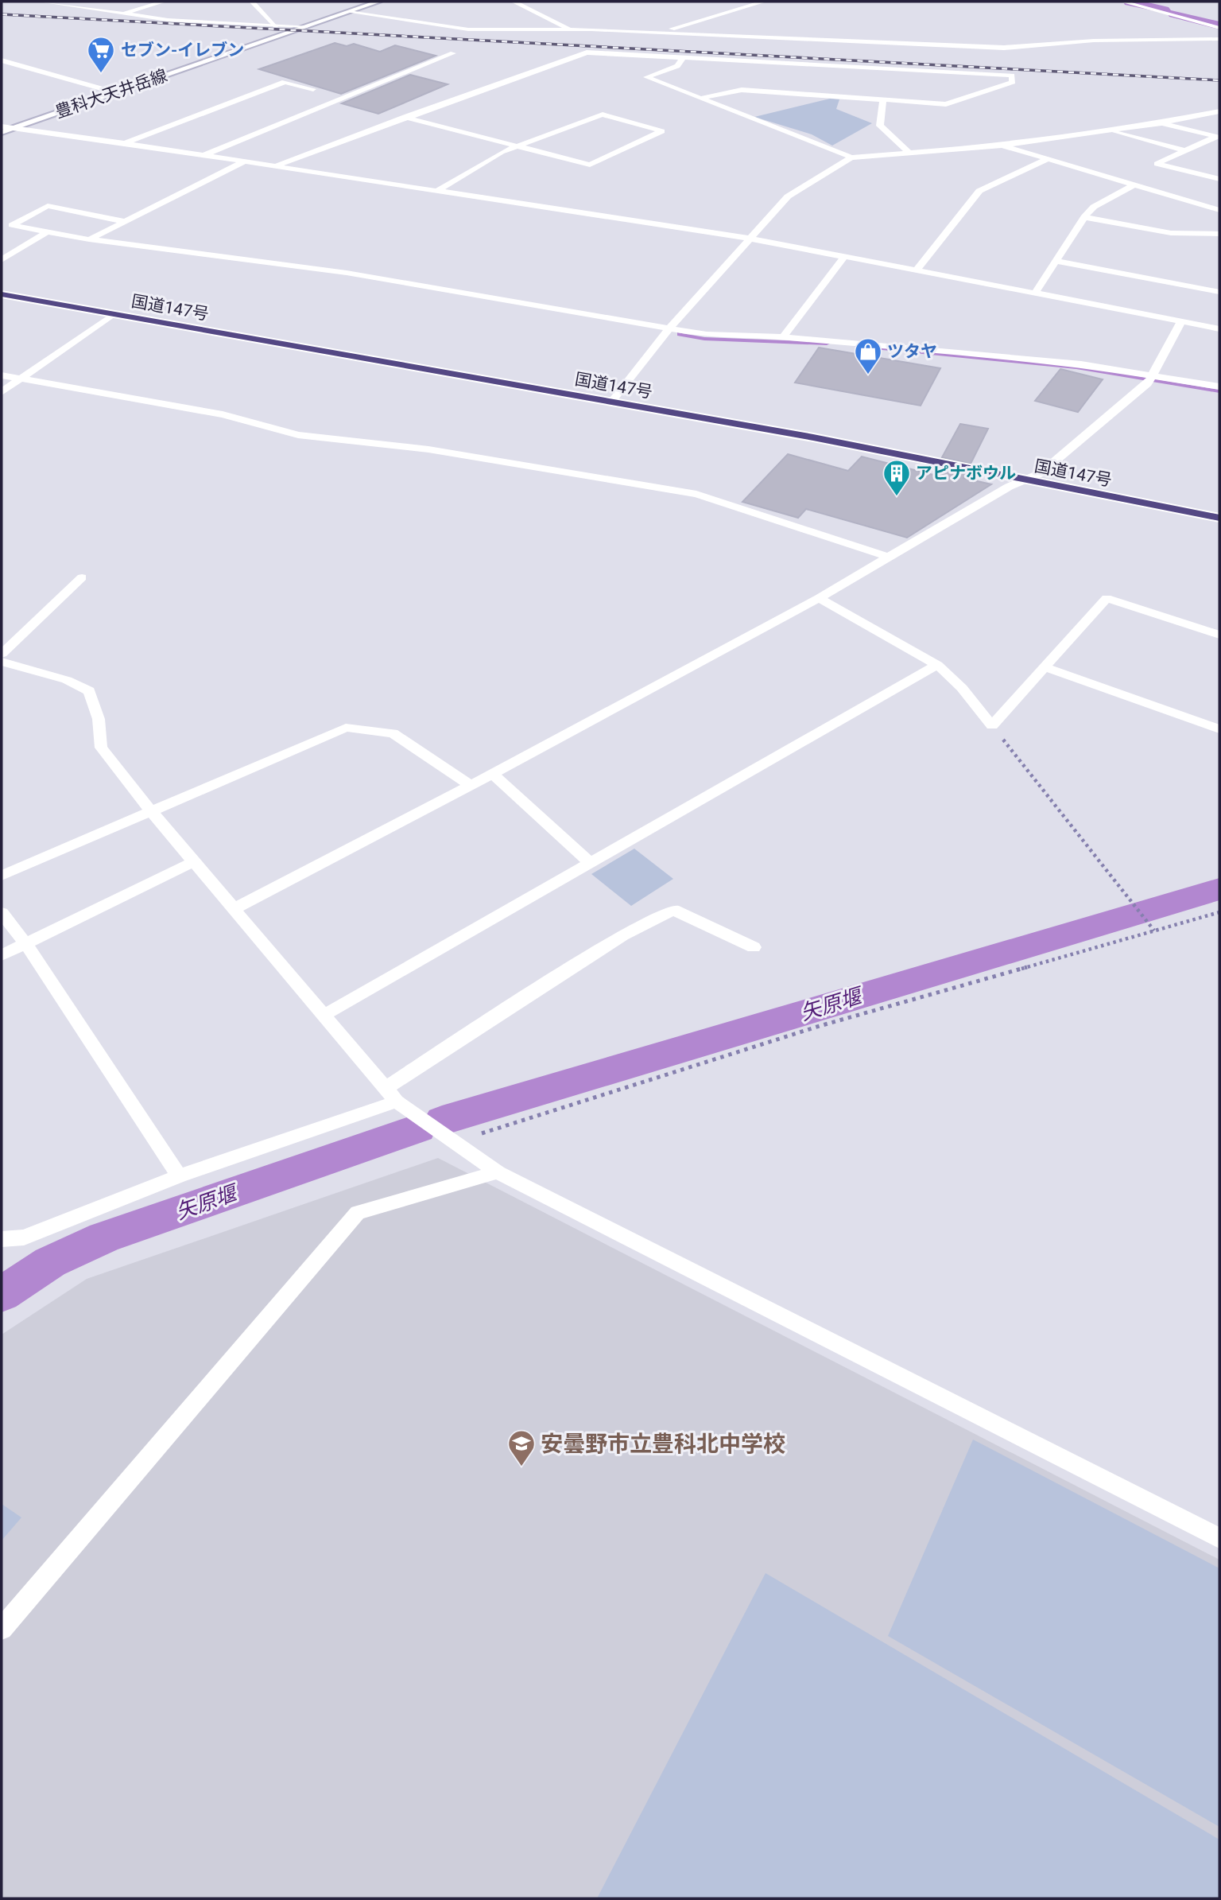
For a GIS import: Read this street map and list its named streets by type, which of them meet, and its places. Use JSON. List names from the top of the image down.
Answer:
{
  "streets": {
    "highway": ["国道147号"],
    "street": ["豊科大天井岳線"]
  },
  "water": ["矢原堰"],
  "places": {
    "supermarket": ["セブン-イレブン"],
    "shop": ["ツタヤ"],
    "building": ["アピナボウル"],
    "school or university": ["安曇野市立豊科北中学校"]
  }
}
